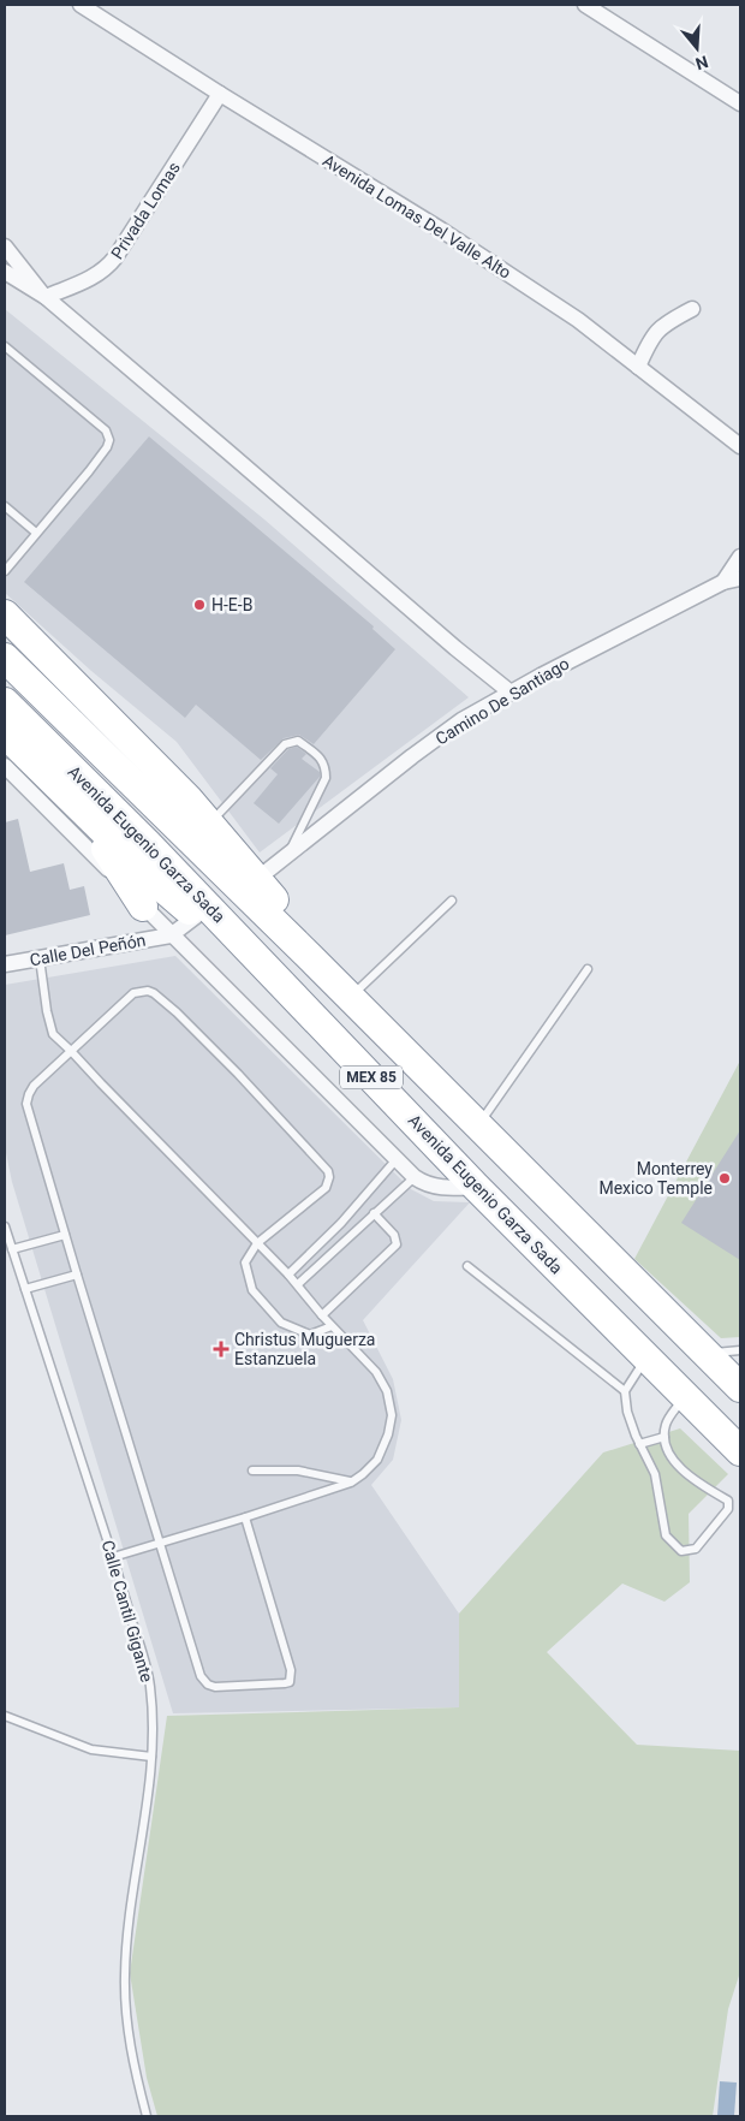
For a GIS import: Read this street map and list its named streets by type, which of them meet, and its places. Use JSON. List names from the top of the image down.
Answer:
{
  "streets": {
    "highway": ["Avenida Eugenio Garza Sada", "MEX 85"],
    "street": [
      "Privada Lomas",
      "Avenida Lomas Del Valle Alto",
      "Camino De Santiago",
      "Calle Del Peñón"
    ],
    "lane": ["Calle Cantil Gigante"]
  },
  "crossings": [
    ["Privada Lomas", "Avenida Lomas Del Valle Alto"]
  ],
  "places": {
    "other": ["H-E-B", "Monterrey Mexico Temple"],
    "health": ["Christus Muguerza Estanzuela"]
  },
  "north": "bottom"
}
